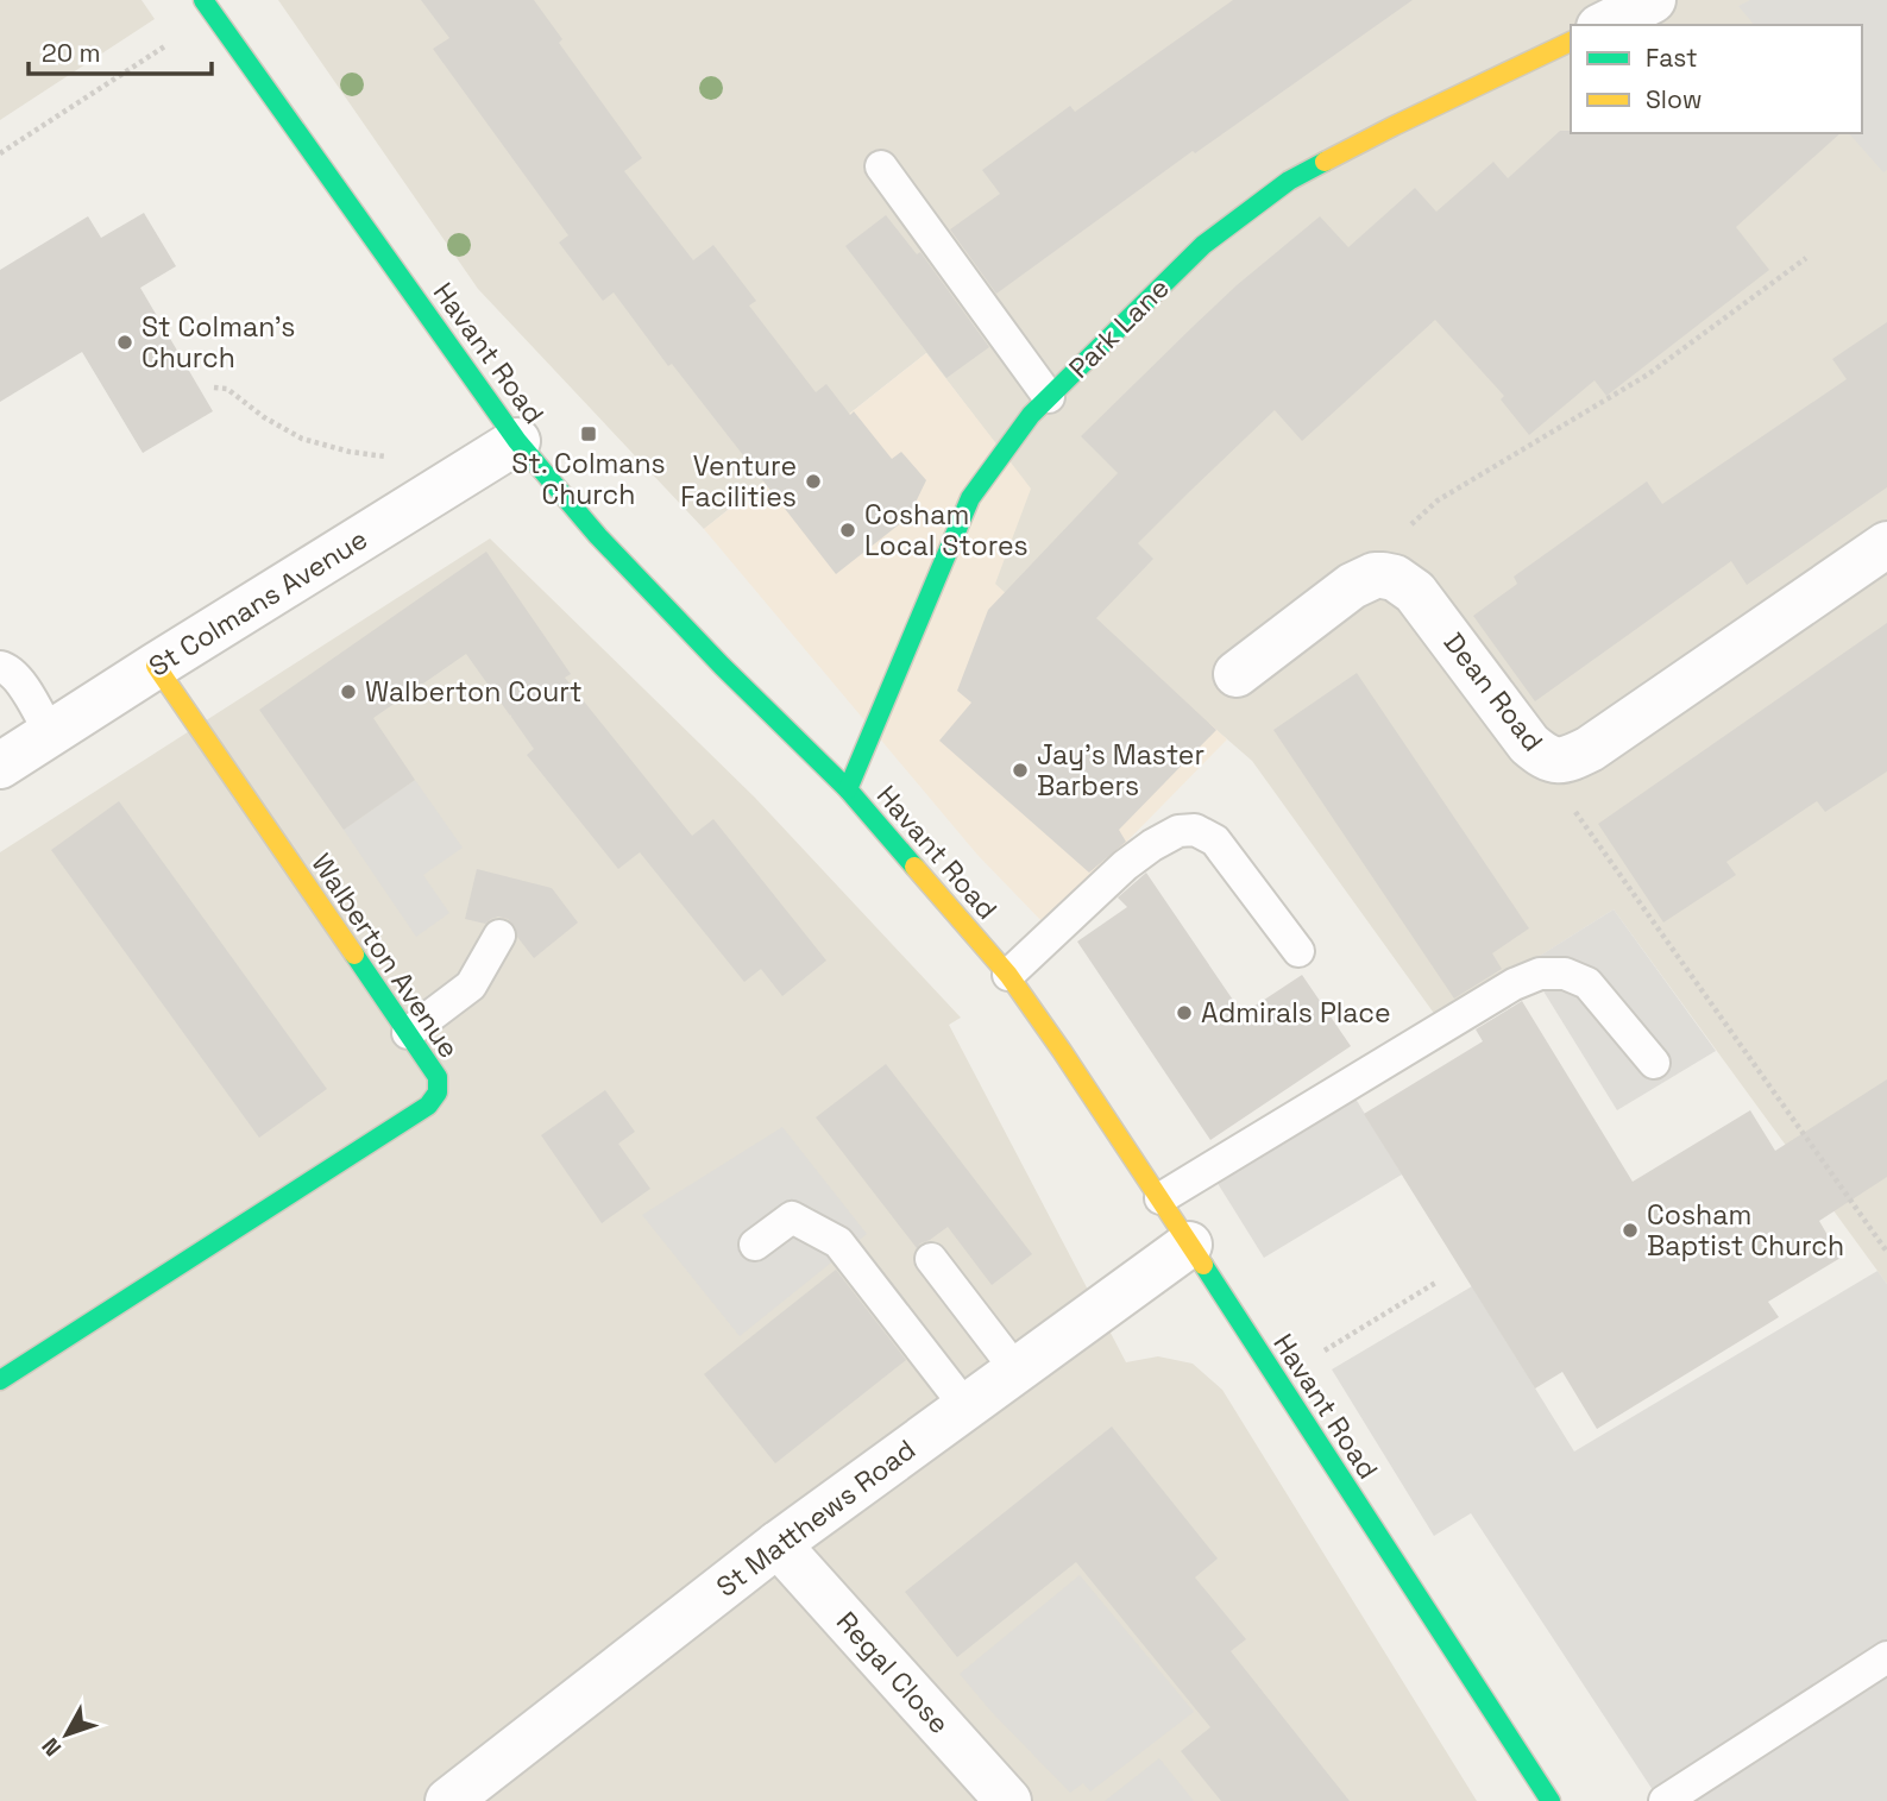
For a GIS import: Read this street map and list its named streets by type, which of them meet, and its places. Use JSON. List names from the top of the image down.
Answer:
{
  "streets": {
    "street": [
      "Park Lane",
      "Havant Road",
      "St Colmans Avenue",
      "Dean Road",
      "Walberton Avenue",
      "St Matthews Road",
      "Regal Close"
    ]
  },
  "crossings": [
    ["Park Lane", "Havant Road"],
    ["Havant Road", "St Colmans Avenue"],
    ["Havant Road", "St Matthews Road"],
    ["St Colmans Avenue", "Walberton Avenue"],
    ["St Matthews Road", "Regal Close"]
  ],
  "places": {
    "other": [
      "St Colman's Church",
      "Venture Facilities",
      "Cosham Local Stores",
      "Walberton Court",
      "Jay's Master Barbers",
      "Admirals Place",
      "Cosham Baptist Church"
    ],
    "transit": ["St. Colmans Church"]
  },
  "legend": ["Fast", "Slow"],
  "scale_bar": "20 m",
  "north": "bottom left"
}
